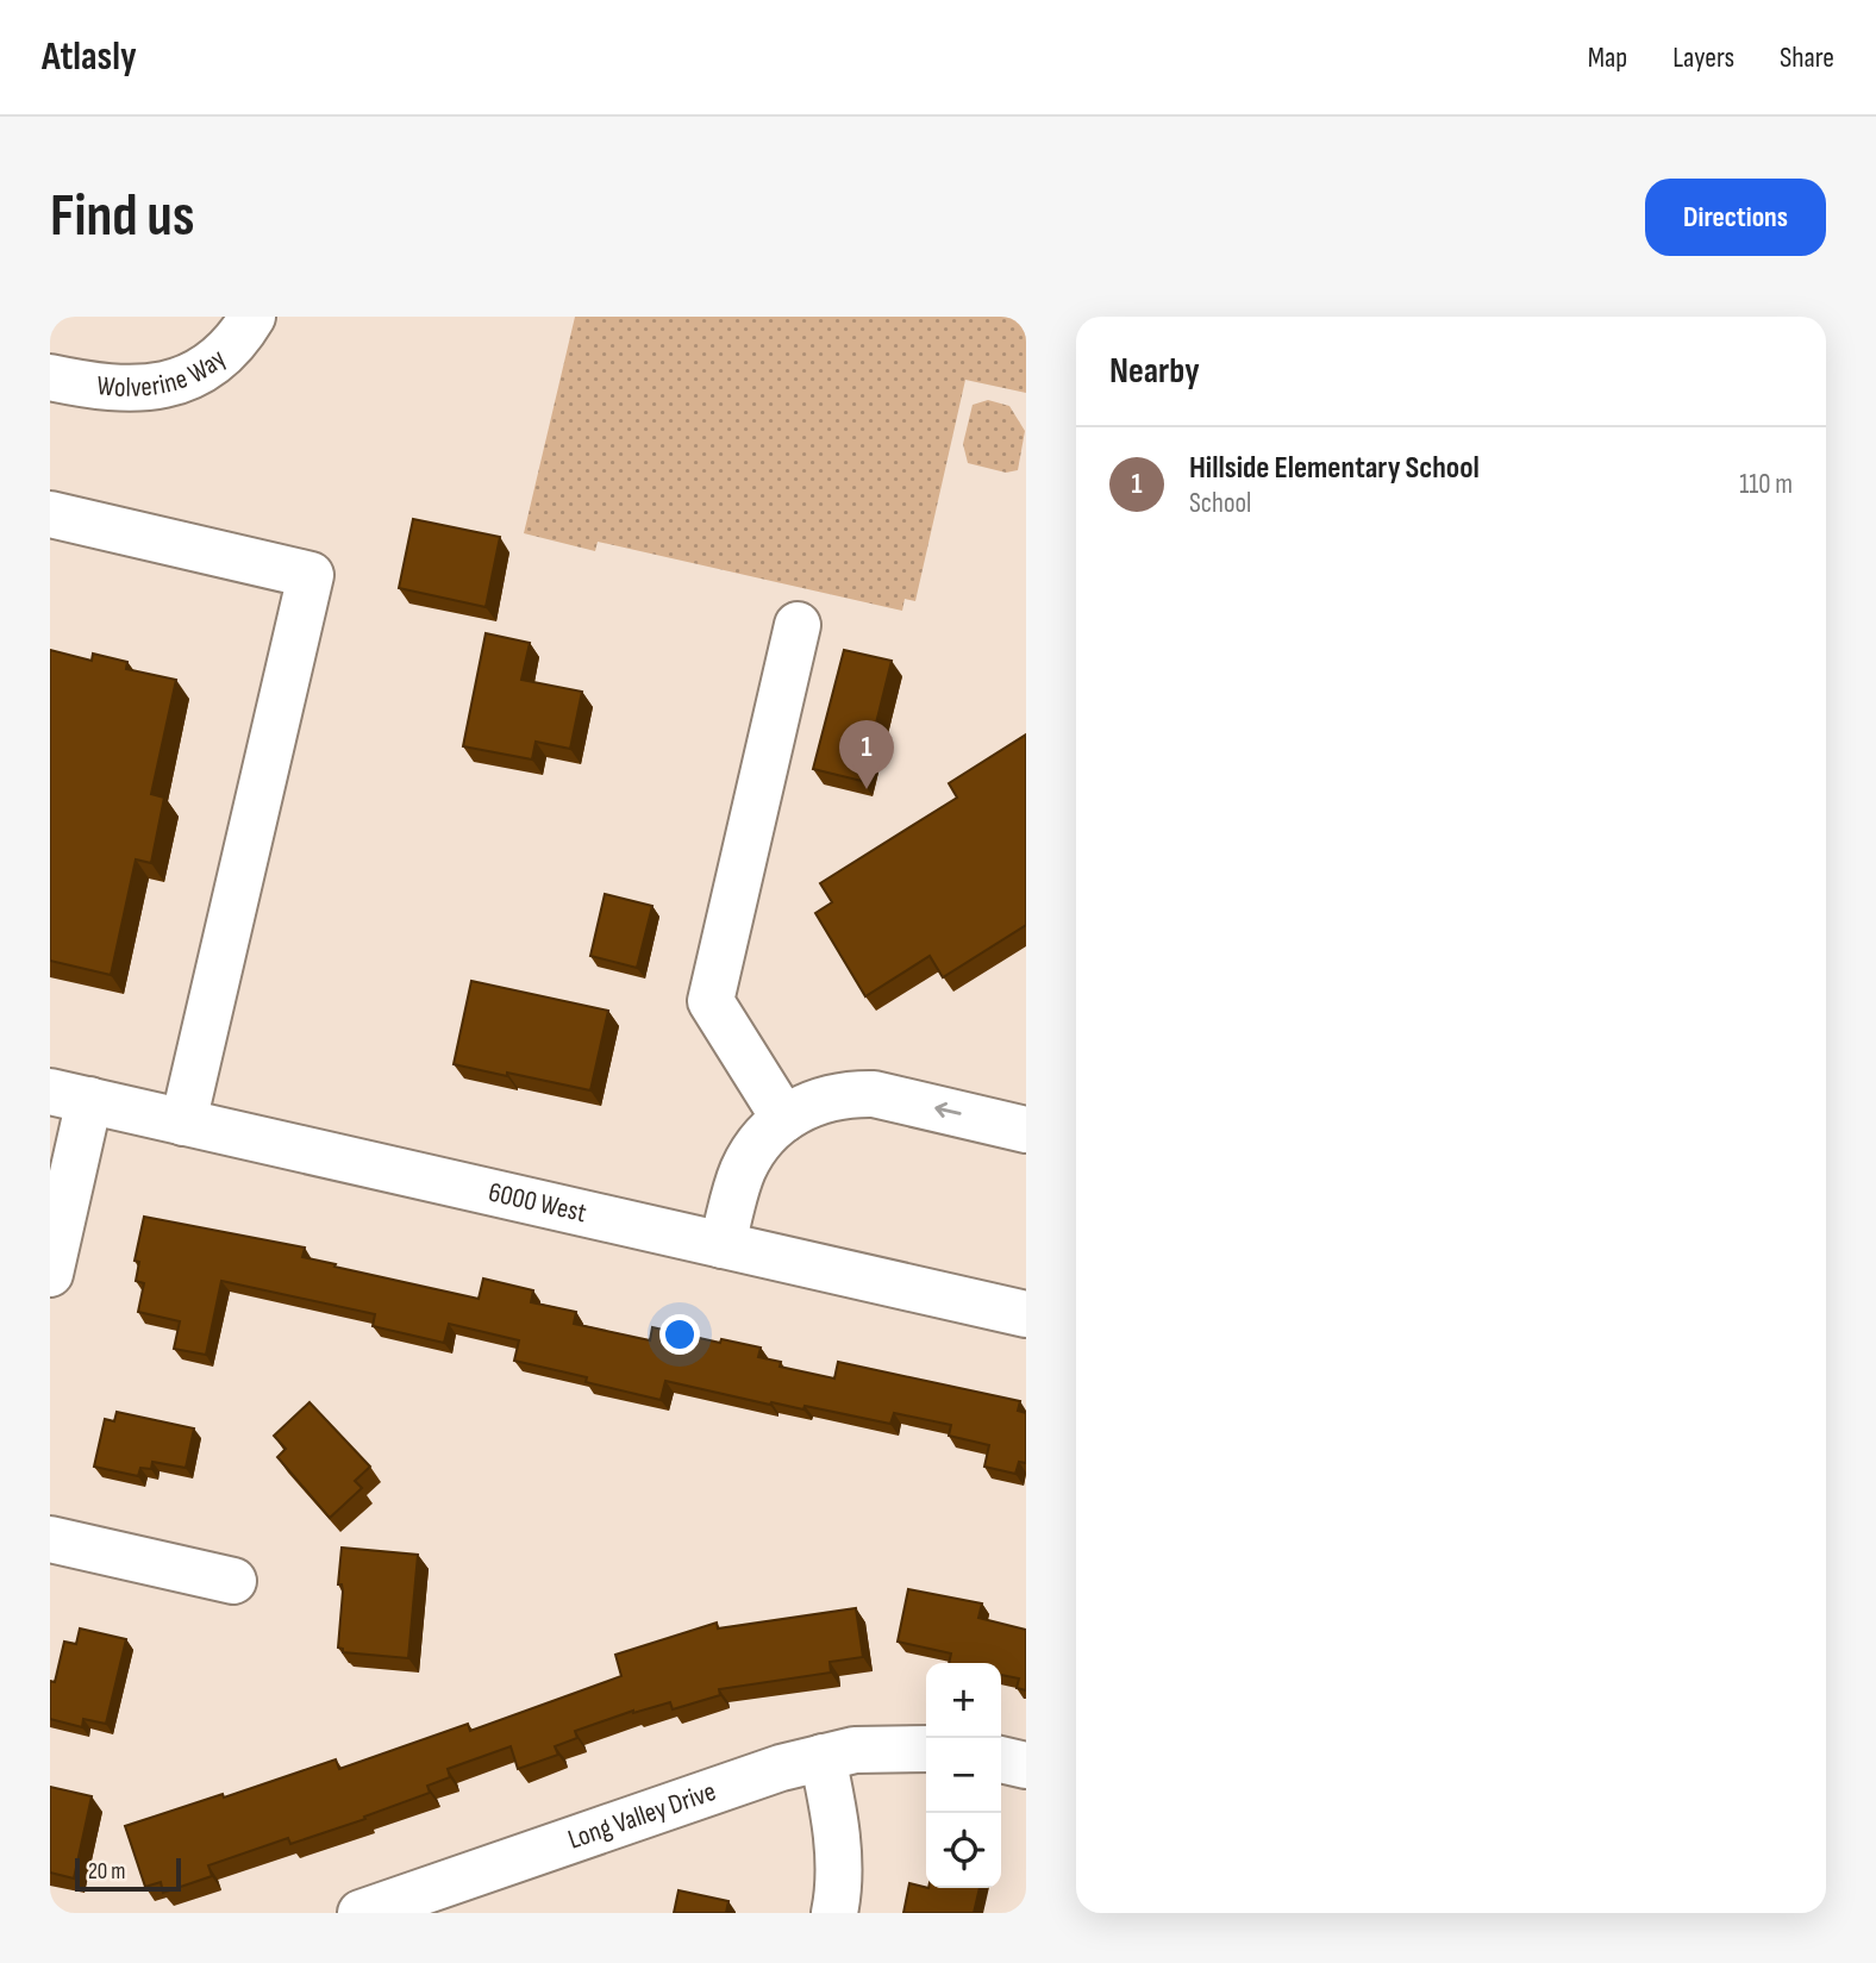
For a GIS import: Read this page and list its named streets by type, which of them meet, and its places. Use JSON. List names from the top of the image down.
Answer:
{
  "streets": {
    "street": ["Wolverine Way", "6000 West", "Long Valley Drive"]
  },
  "scale_bar": "20 m",
  "page": {
    "header": "Atlasly",
    "nav": ["Map", "Layers", "Share"],
    "buttons": "Directions",
    "title": "Find us",
    "heading": "Nearby",
    "list": [
      {
        "mark": "1",
        "name": "Hillside Elementary School",
        "note": "School",
        "value": "110 m"
      }
    ],
    "pins": "1",
    "map_buttons": ["+", "−"],
    "scale": "20 m"
  }
}
